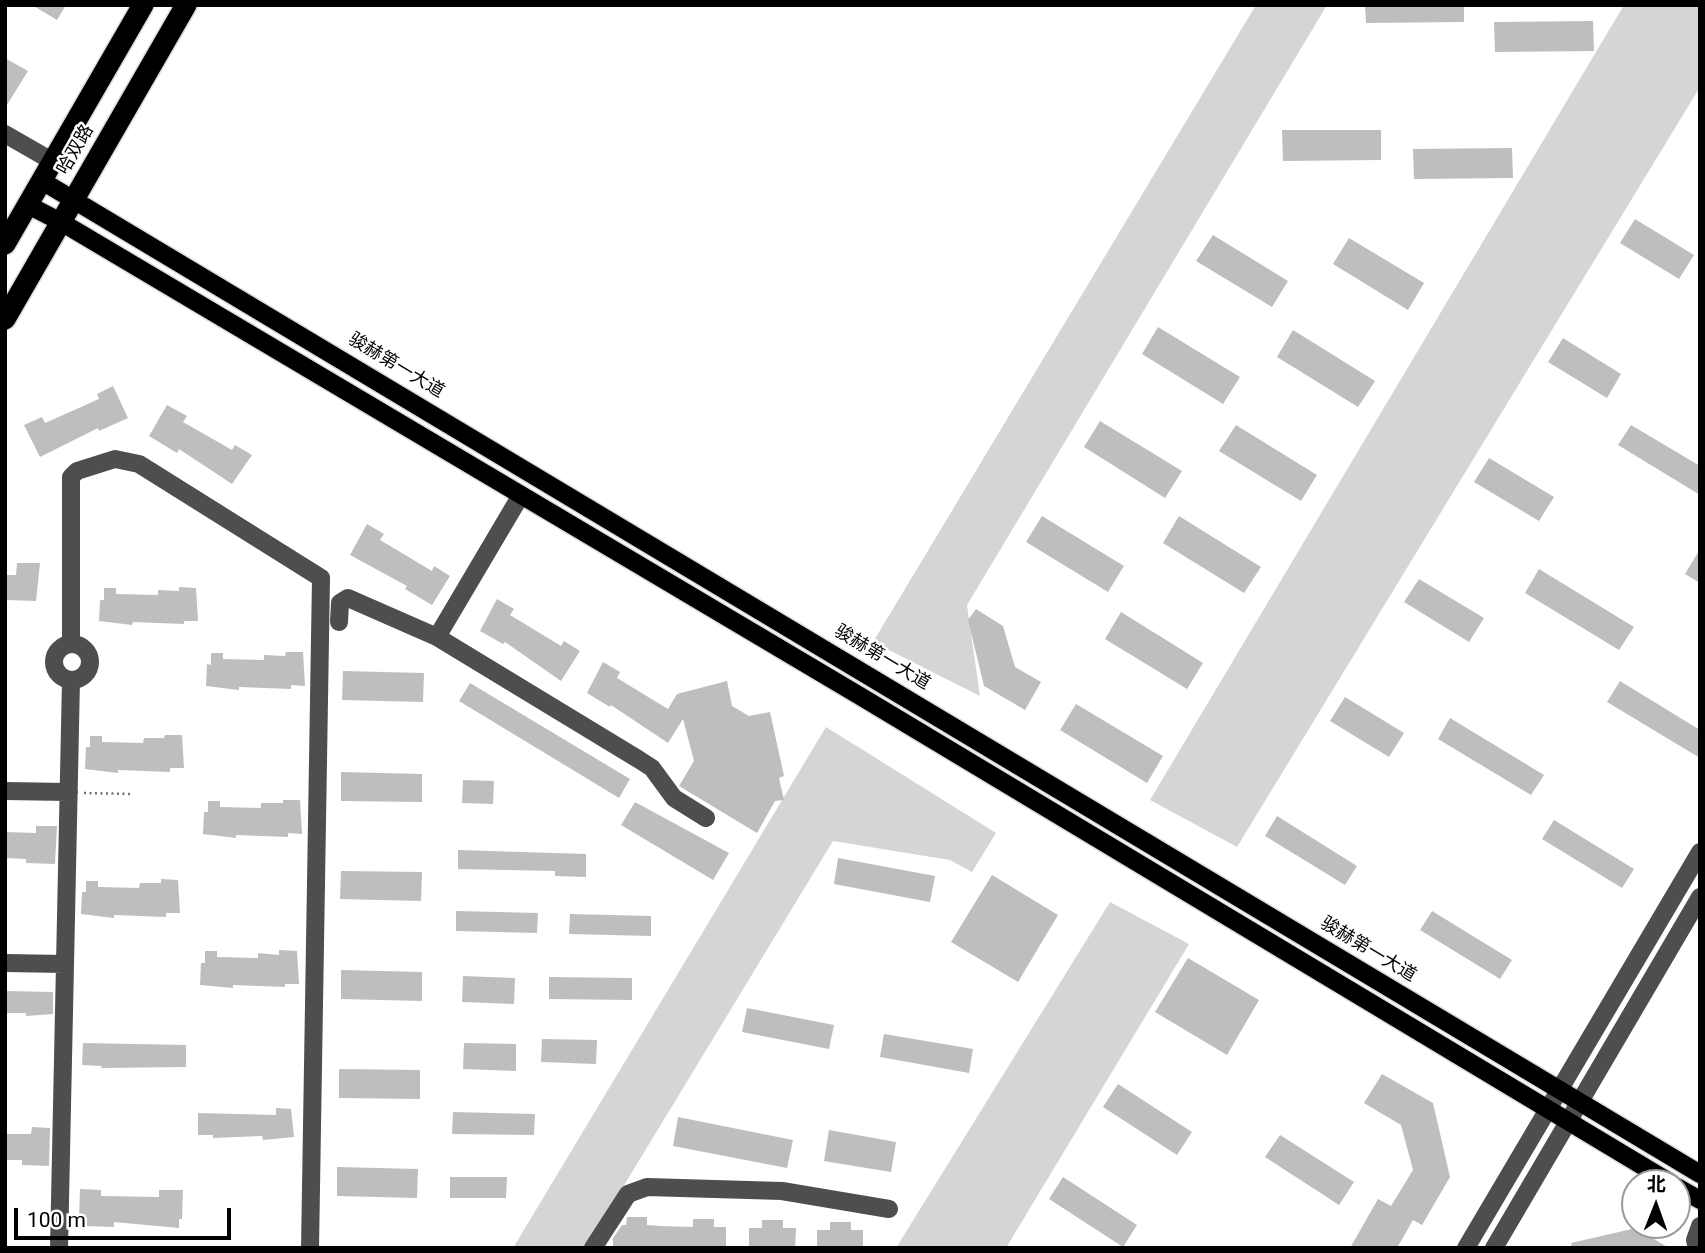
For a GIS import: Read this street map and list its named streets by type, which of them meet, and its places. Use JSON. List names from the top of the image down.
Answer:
{
  "streets": {
    "highway": ["哈双路"],
    "main road": ["骏赫第一大道"]
  },
  "crossings": [
    ["哈双路", "骏赫第一大道"]
  ],
  "scale_bar": "100 m",
  "north": "top"
}
